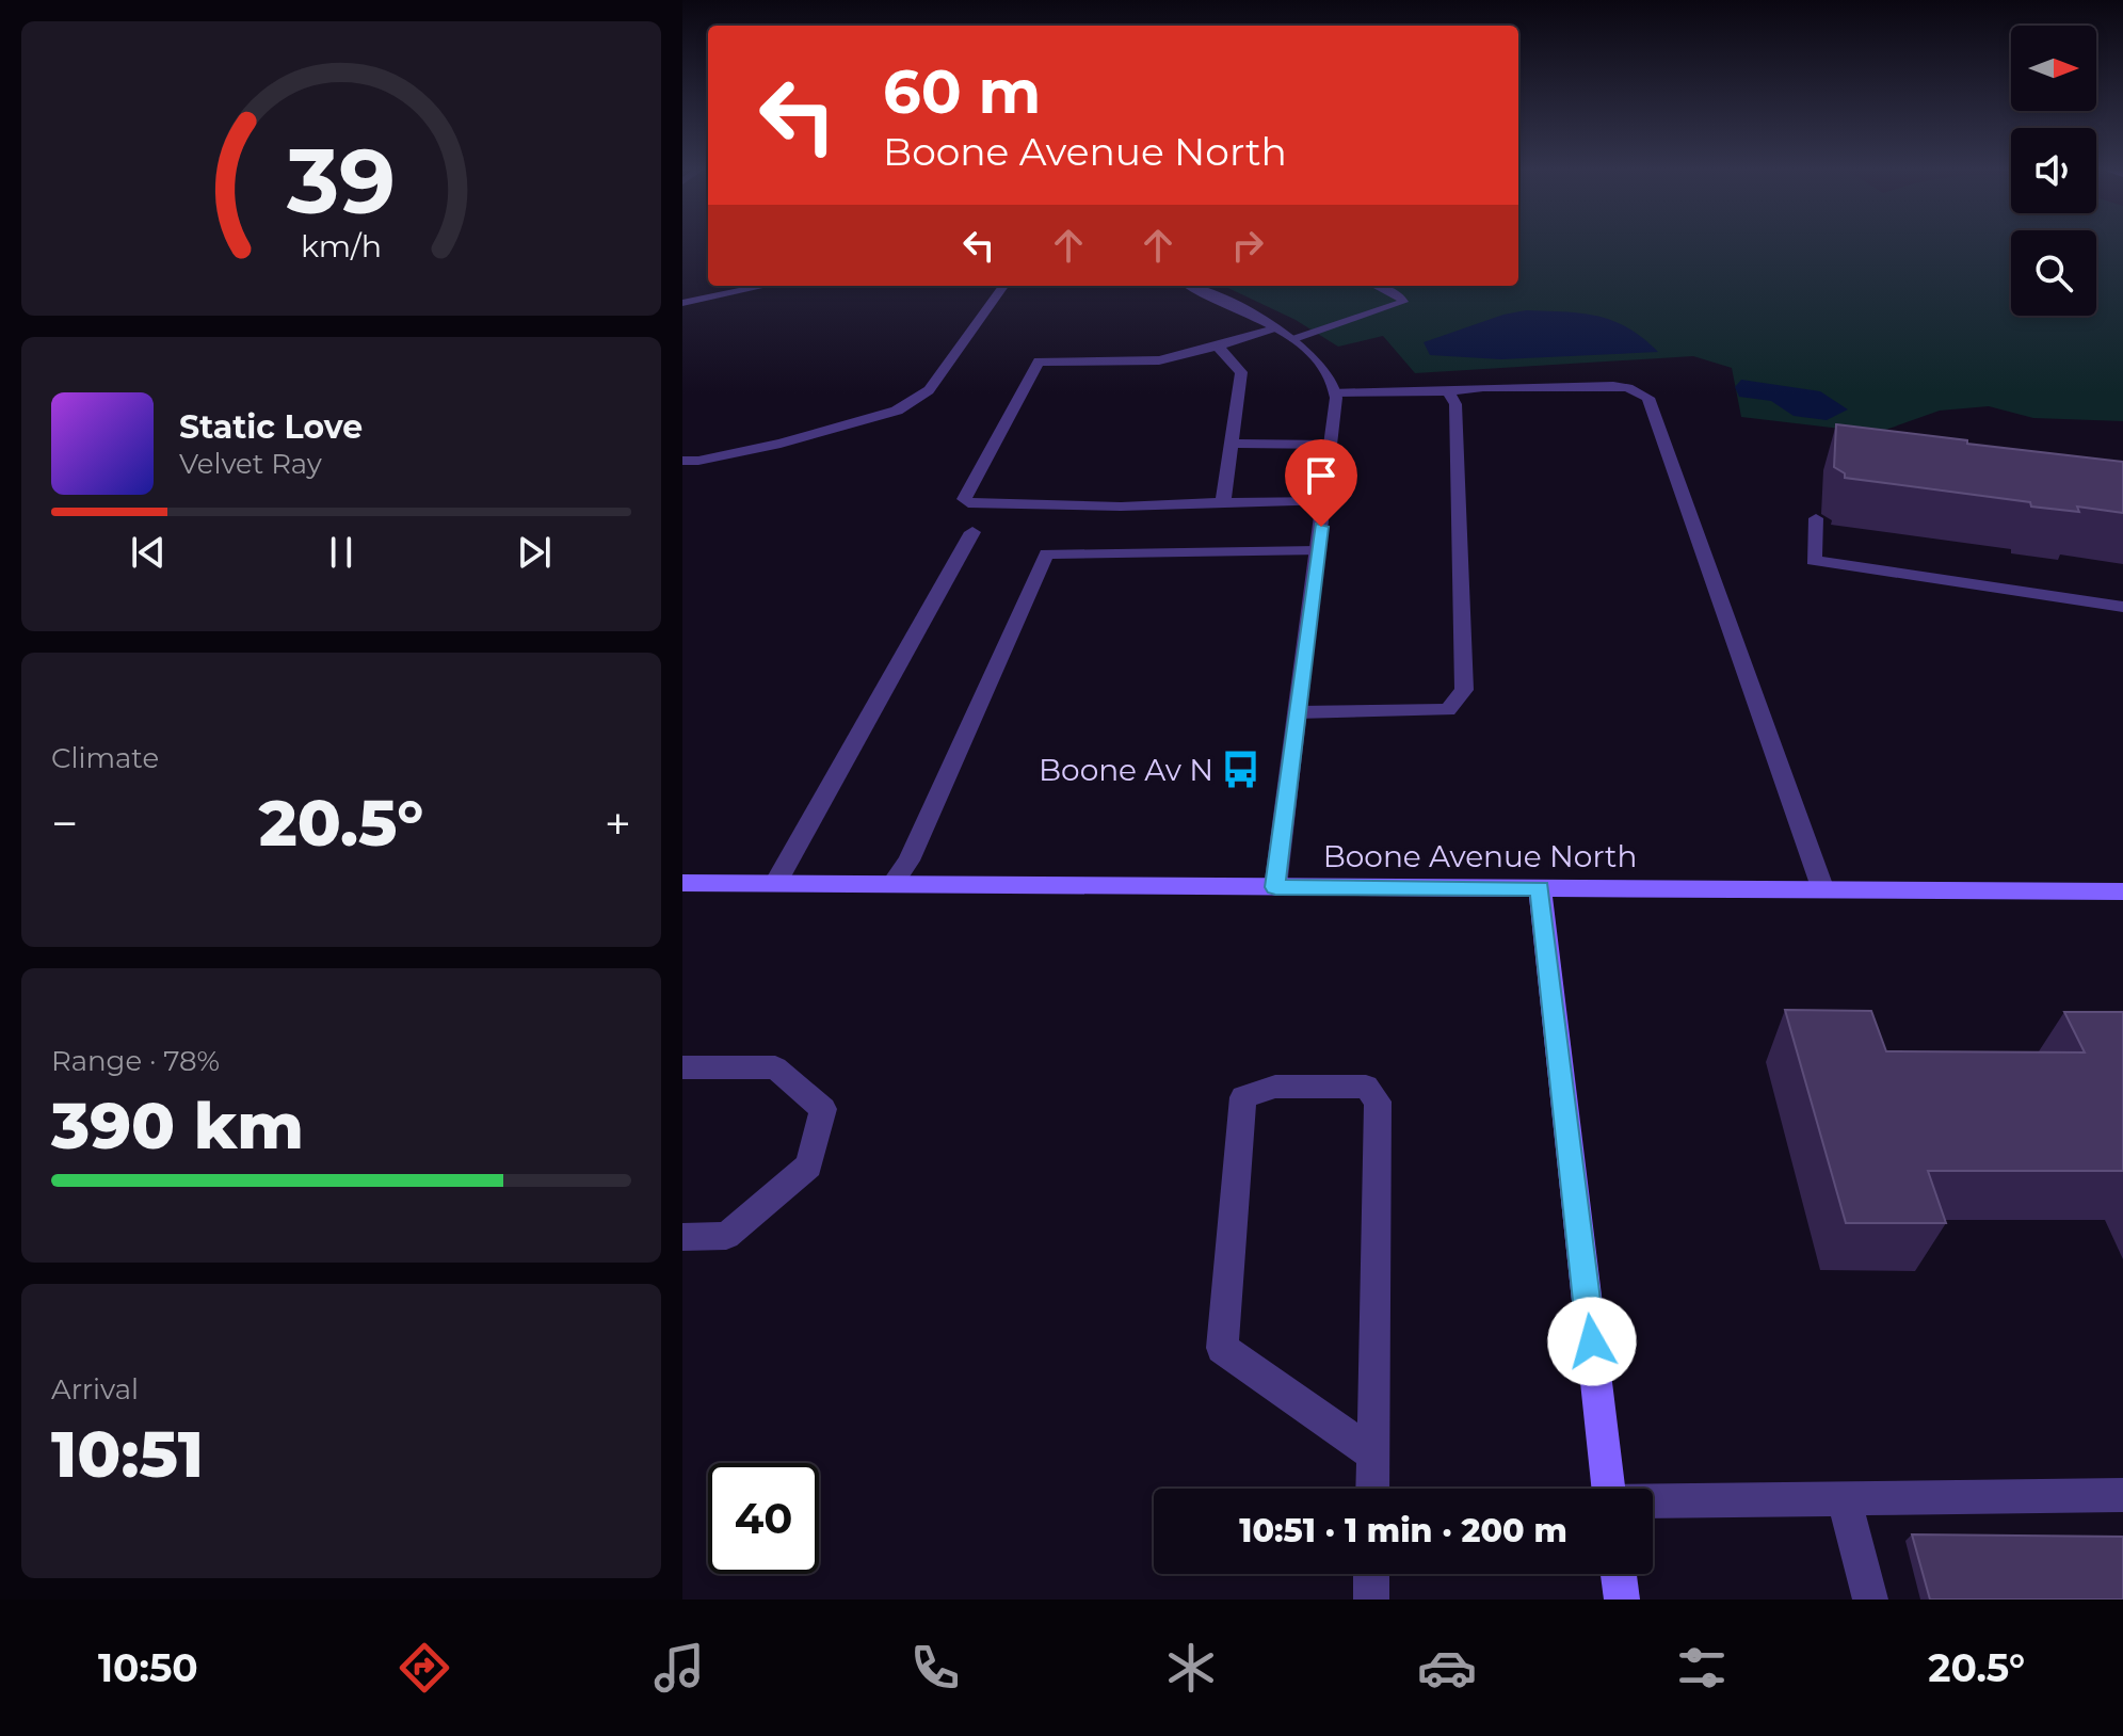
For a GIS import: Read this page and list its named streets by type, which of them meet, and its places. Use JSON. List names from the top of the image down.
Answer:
{
  "streets": {
    "street": ["Boone Avenue North"]
  },
  "places": {
    "bus stop": ["Boone Av N"]
  },
  "north": "right",
  "page": {
    "turn": ["60 m", "Boone Avenue North"],
    "song": ["Static Love", "Velvet Ray"],
    "tile": [
      "Climate",
      ["Range · 78%", "390 km"],
      ["Arrival", "10:51"]
    ],
    "heat": ["−", "20.5°", "+"],
    "limit": "40",
    "trip": "10:51 · 1 min · 200 m",
    "tabs": ["10:50", "20.5°"],
    "gauge": ["39", "km/h"]
  }
}
